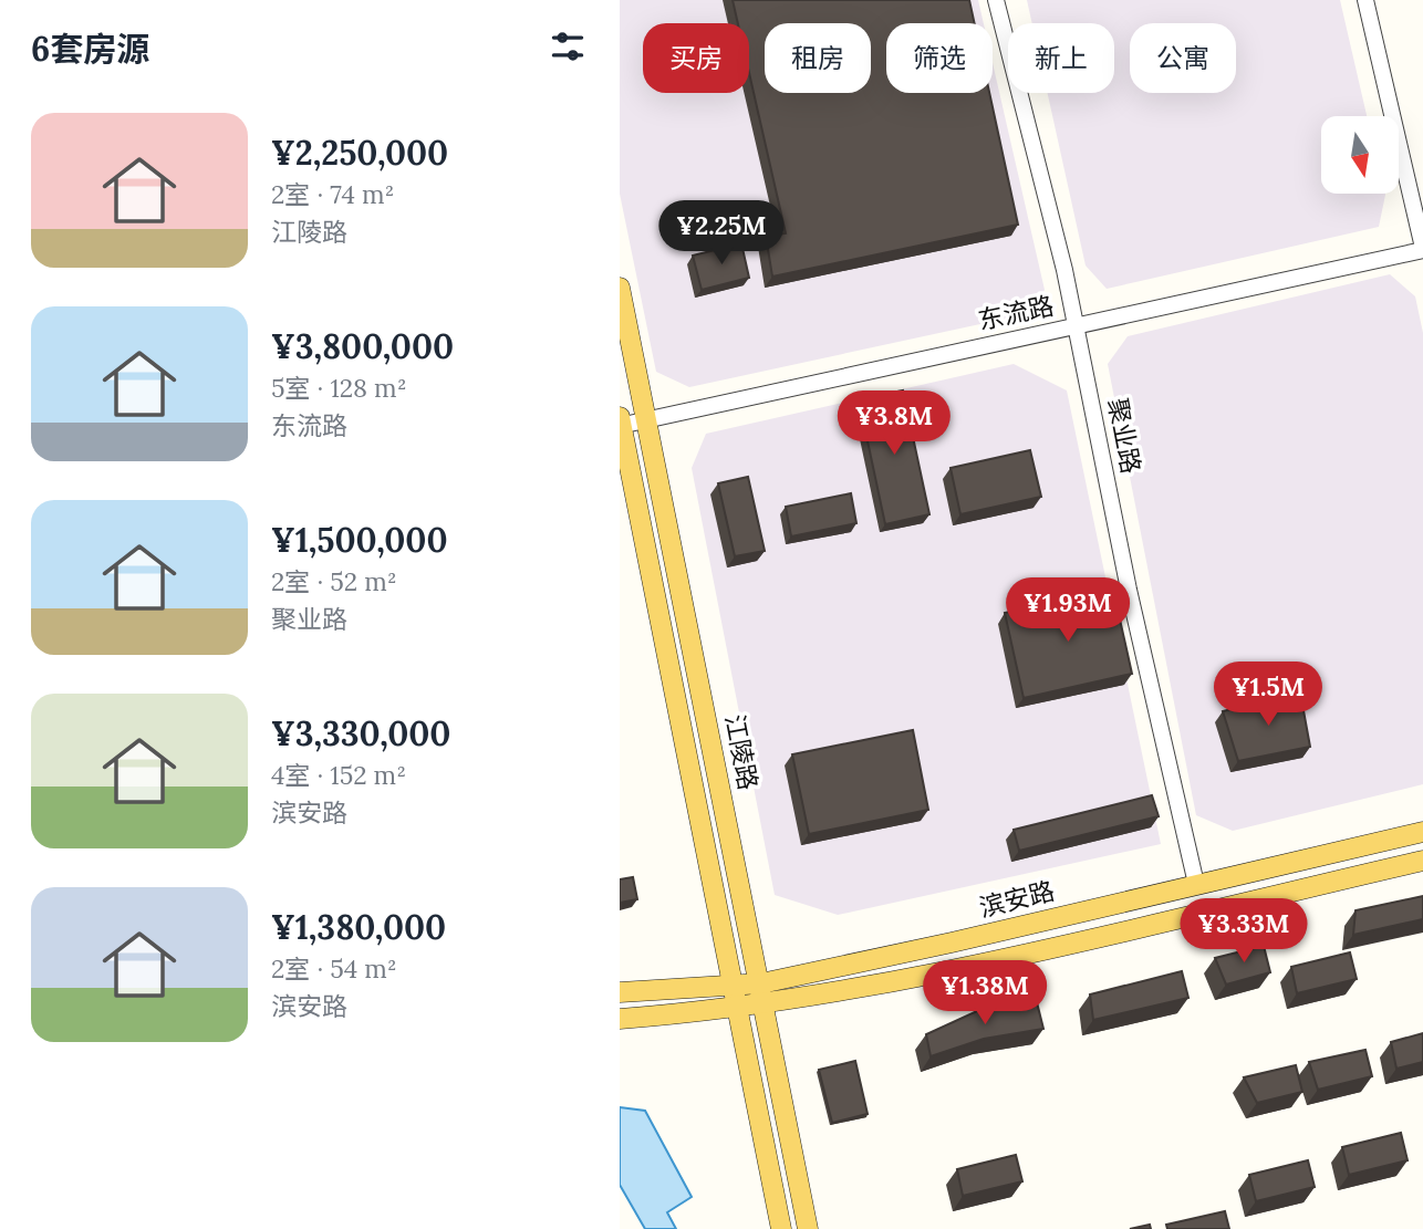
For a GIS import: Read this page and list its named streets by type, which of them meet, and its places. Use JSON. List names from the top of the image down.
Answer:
{
  "streets": {
    "main road": ["江陵路", "滨安路"],
    "street": ["东流路", "聚业路"]
  },
  "crossings": [
    ["东流路", "聚业路"],
    ["东流路", "江陵路"],
    ["聚业路", "滨安路"],
    ["江陵路", "滨安路"]
  ],
  "north": "bottom",
  "page": {
    "heading": "6套房源",
    "chip": [
      "买房",
      "租房",
      "筛选",
      "新上",
      "公寓"
    ],
    "list": [
      {
        "name": "¥2,250,000",
        "note": "2室 · 74 m² · 江陵路"
      },
      {
        "name": "¥3,800,000",
        "note": "5室 · 128 m² · 东流路"
      },
      {
        "name": "¥1,500,000",
        "note": "2室 · 52 m² · 聚业路"
      },
      {
        "name": "¥3,330,000",
        "note": "4室 · 152 m² · 滨安路"
      },
      {
        "name": "¥1,380,000",
        "note": "2室 · 54 m² · 滨安路"
      }
    ],
    "price": [
      "¥2.25M",
      "¥3.8M",
      "¥1.93M",
      "¥1.5M",
      "¥3.33M",
      "¥1.38M"
    ]
  }
}
